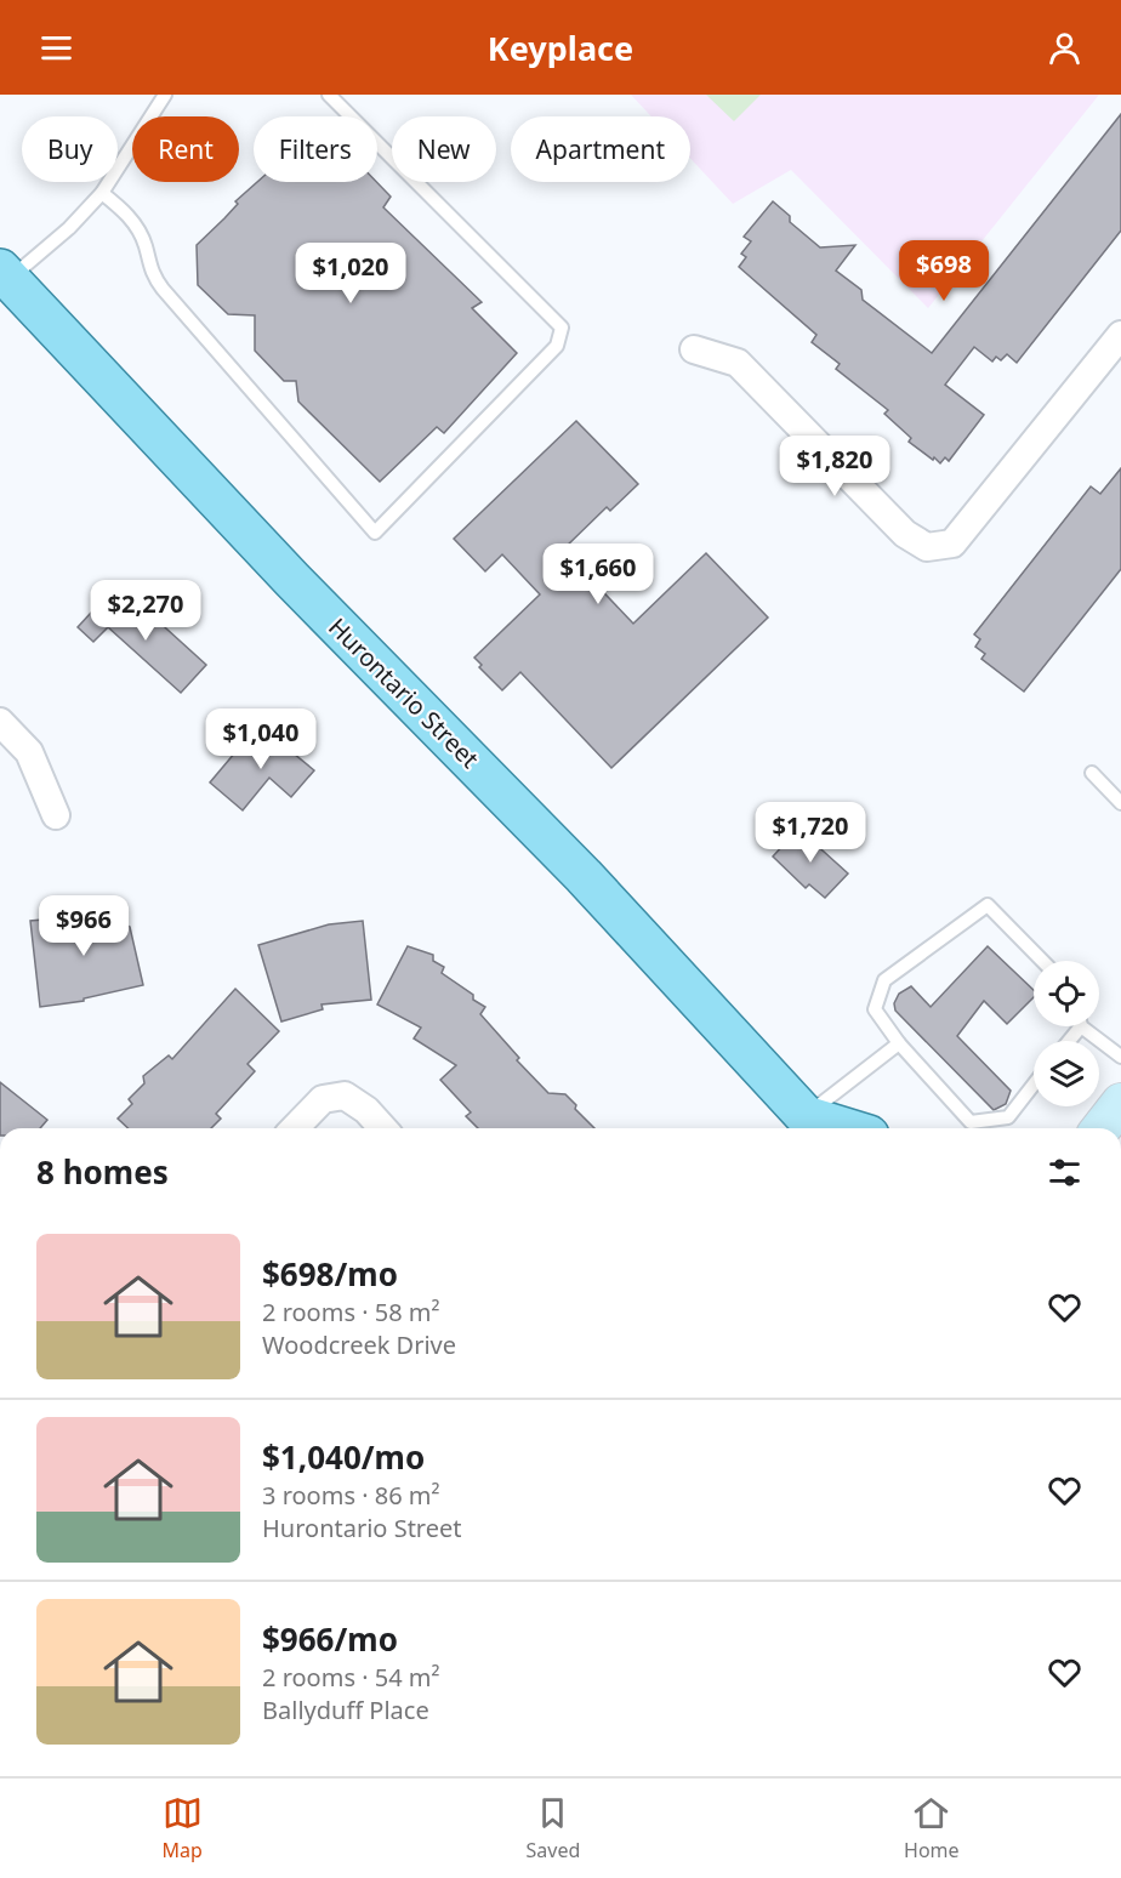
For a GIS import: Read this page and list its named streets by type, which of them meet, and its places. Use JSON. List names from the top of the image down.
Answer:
{
  "streets": {
    "main road": ["Hurontario Street"]
  },
  "page": {
    "header": "Keyplace",
    "chip": [
      "Buy",
      "Rent",
      "Filters",
      "New",
      "Apartment"
    ],
    "price": [
      "$698",
      "$1,020",
      "$1,820",
      "$1,660",
      "$2,270",
      "$1,040",
      "$1,720",
      "$966"
    ],
    "heading": "8 homes",
    "list": [
      {
        "name": "$698/mo",
        "note": "2 rooms · 58 m² · Woodcreek Drive"
      },
      {
        "name": "$1,040/mo",
        "note": "3 rooms · 86 m² · Hurontario Street"
      },
      {
        "name": "$966/mo",
        "note": "2 rooms · 54 m² · Ballyduff Place"
      }
    ],
    "tabs": ["Map", "Saved", "Home"]
  }
}
